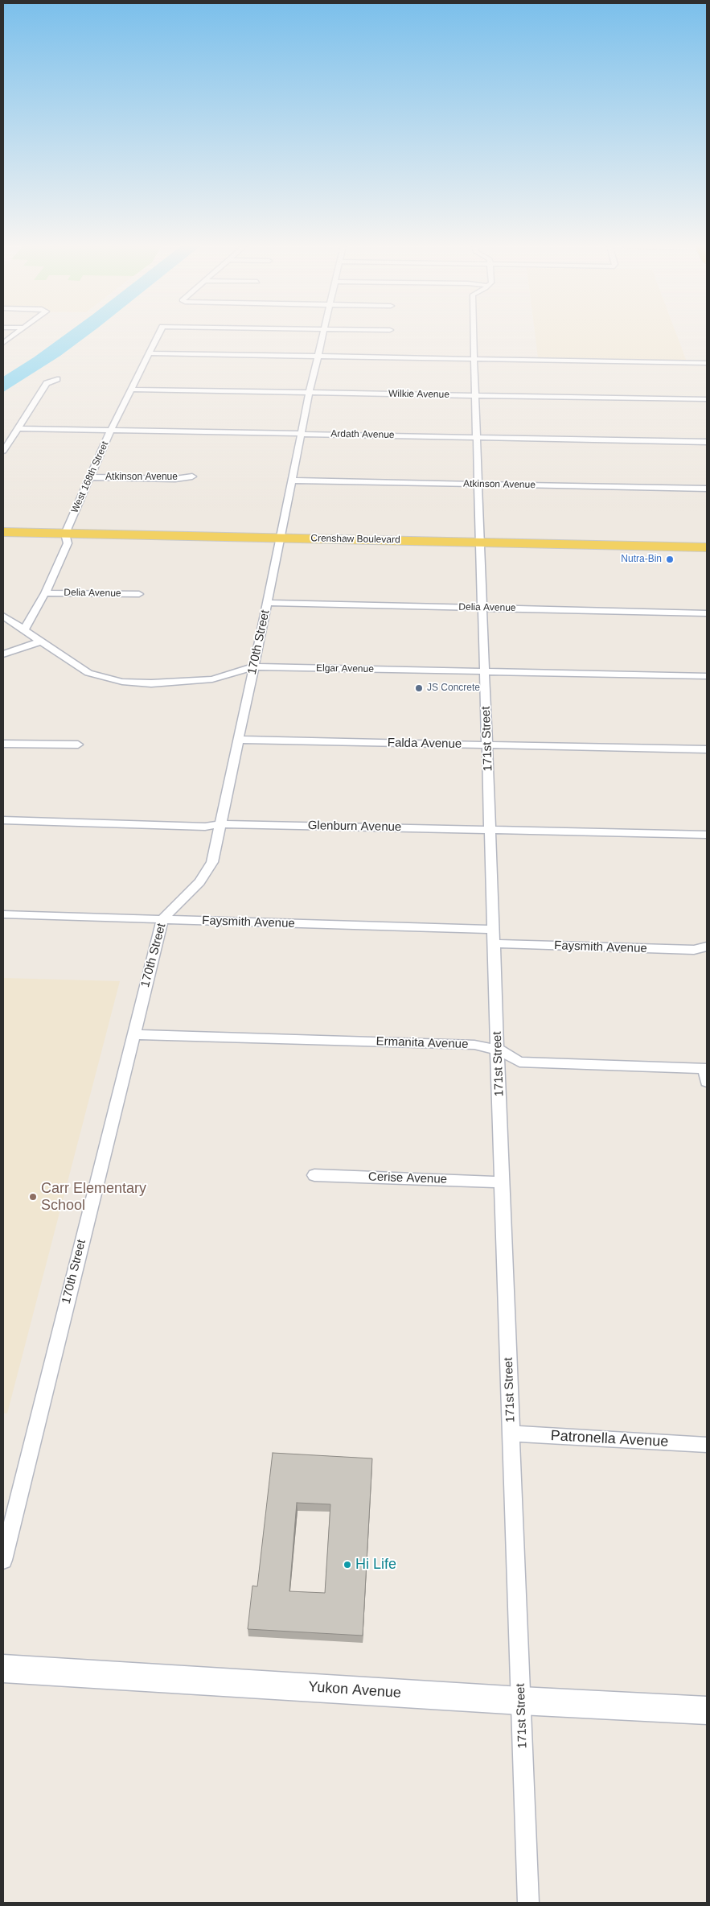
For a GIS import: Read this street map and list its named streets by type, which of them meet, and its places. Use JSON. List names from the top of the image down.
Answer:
{
  "streets": {
    "main road": ["Crenshaw Boulevard"],
    "street": [
      "Wilkie Avenue",
      "Ardath Avenue",
      "West 168th Street",
      "Atkinson Avenue",
      "Delia Avenue",
      "170th Street",
      "Elgar Avenue",
      "171st Street",
      "Falda Avenue",
      "Glenburn Avenue",
      "Faysmith Avenue",
      "Ermanita Avenue",
      "Cerise Avenue",
      "Patronella Avenue",
      "Yukon Avenue"
    ]
  },
  "crossings": [
    ["Wilkie Avenue", "West 168th Street"],
    ["Wilkie Avenue", "170th Street"],
    ["Wilkie Avenue", "171st Street"],
    ["Ardath Avenue", "West 168th Street"],
    ["Ardath Avenue", "170th Street"],
    ["Ardath Avenue", "171st Street"],
    ["West 168th Street", "Atkinson Avenue"],
    ["West 168th Street", "Crenshaw Boulevard"],
    ["West 168th Street", "Delia Avenue"],
    ["West 168th Street", "Elgar Avenue"],
    ["Atkinson Avenue", "170th Street"],
    ["Atkinson Avenue", "171st Street"],
    ["Crenshaw Boulevard", "170th Street"],
    ["Crenshaw Boulevard", "171st Street"],
    ["Delia Avenue", "170th Street"],
    ["Delia Avenue", "171st Street"],
    ["170th Street", "Elgar Avenue"],
    ["170th Street", "Falda Avenue"],
    ["170th Street", "Glenburn Avenue"],
    ["170th Street", "Faysmith Avenue"],
    ["170th Street", "Ermanita Avenue"],
    ["Elgar Avenue", "171st Street"],
    ["171st Street", "Falda Avenue"],
    ["171st Street", "Glenburn Avenue"],
    ["171st Street", "Faysmith Avenue"],
    ["171st Street", "Ermanita Avenue"],
    ["171st Street", "Cerise Avenue"],
    ["171st Street", "Patronella Avenue"],
    ["171st Street", "Yukon Avenue"]
  ],
  "places": [
    "Nutra-Bin",
    "JS Concrete",
    "Carr Elementary School",
    "Hi Life"
  ]
}
